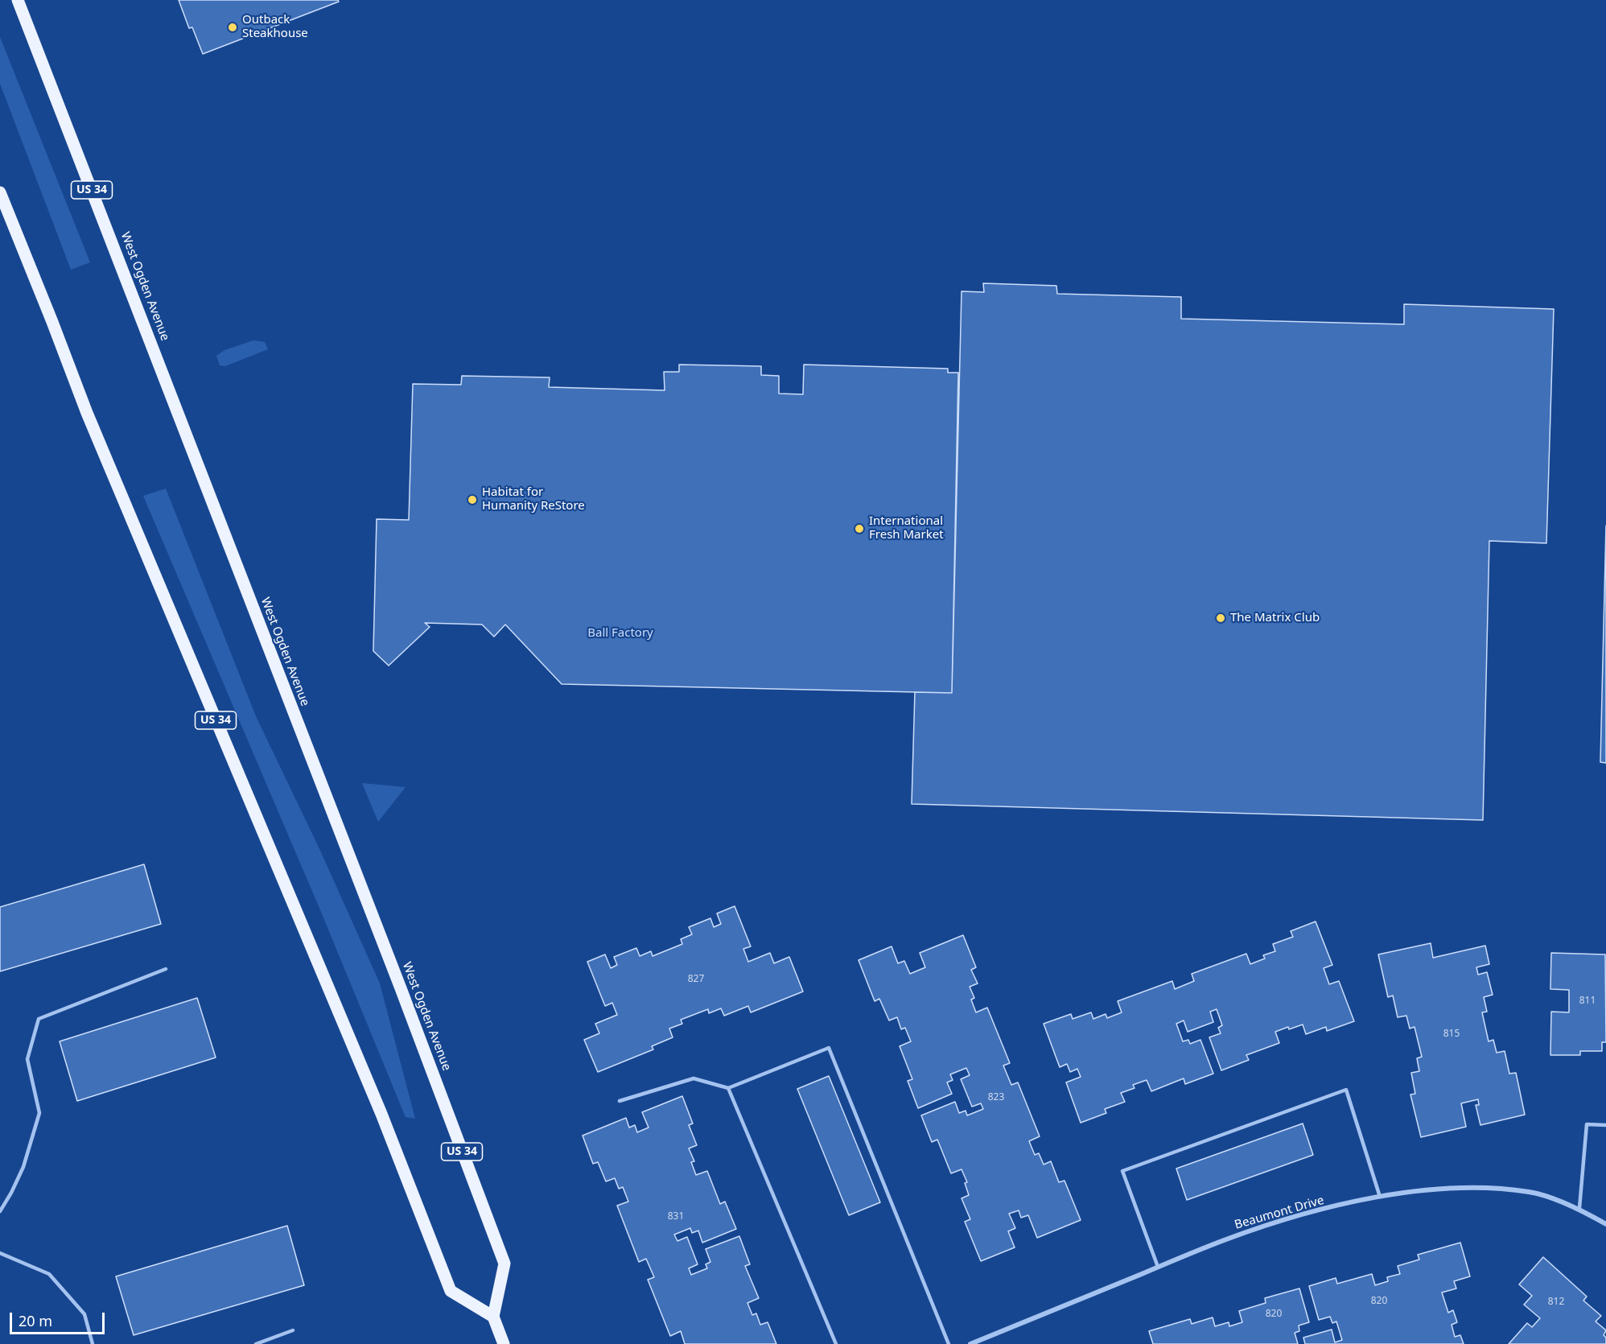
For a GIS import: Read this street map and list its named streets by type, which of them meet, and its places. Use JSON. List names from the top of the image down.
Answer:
{
  "streets": {
    "main road": ["US 34", "West Ogden Avenue"],
    "street": ["Beaumont Drive"]
  },
  "crossings": [
    ["US 34", "West Ogden Avenue"]
  ],
  "parks": ["Ball Factory"],
  "places": [
    "Outback Steakhouse",
    "Habitat for Humanity ReStore",
    "International Fresh Market",
    "The Matrix Club"
  ],
  "house_numbers": [
    "827",
    "811",
    "815",
    "823",
    "831",
    "820",
    "812",
    "820"
  ],
  "scale_bar": "20 m"
}
